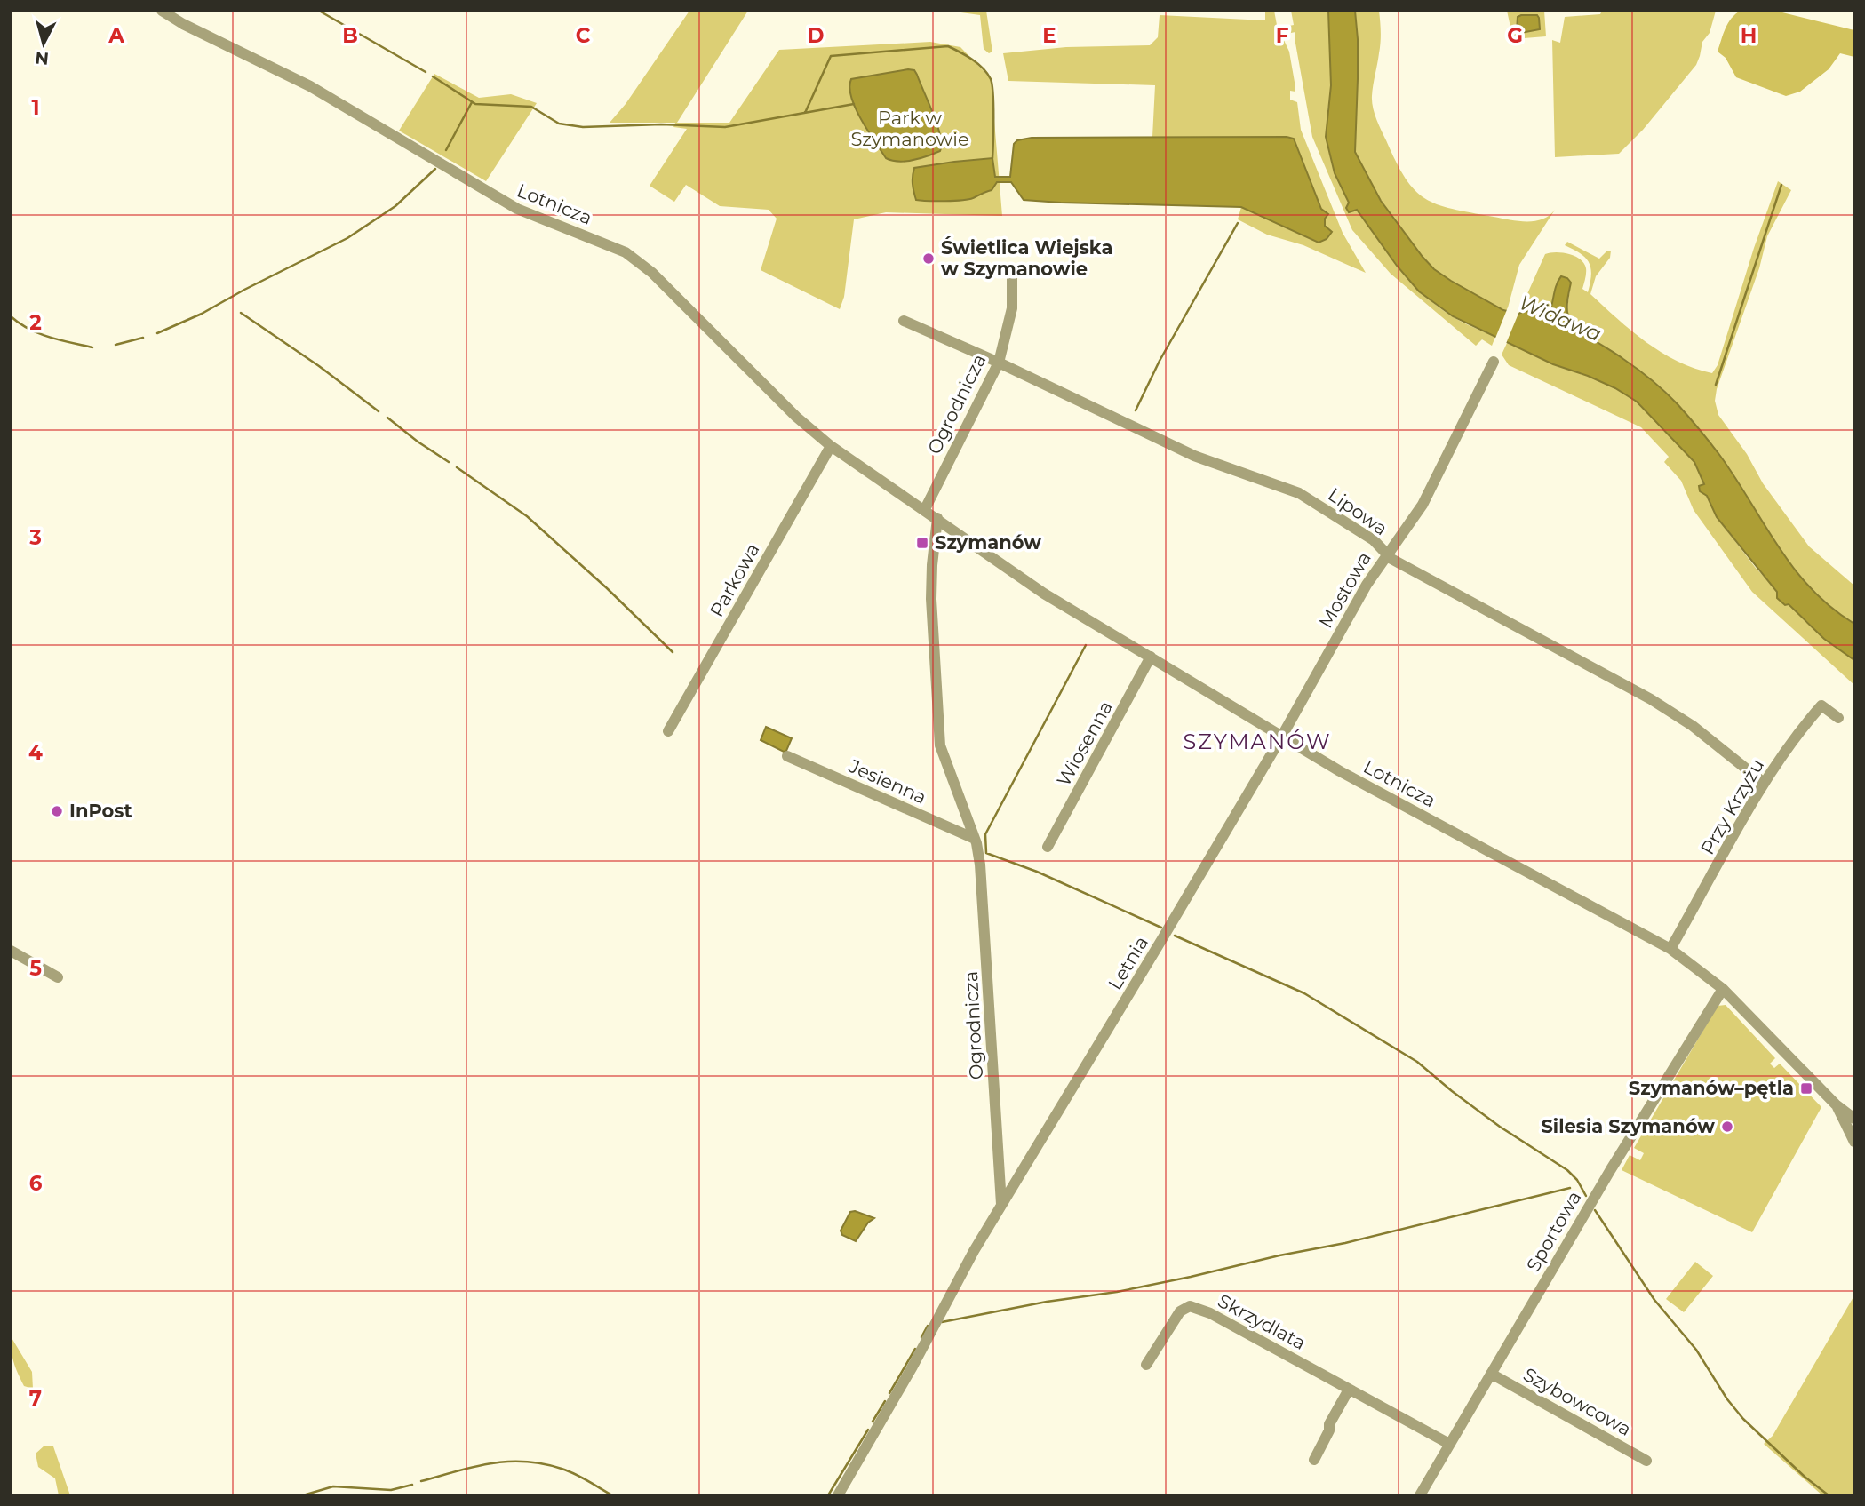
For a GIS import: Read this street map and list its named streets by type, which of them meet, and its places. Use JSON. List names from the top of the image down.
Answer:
{
  "streets": {
    "street": [
      "Lotnicza",
      "Ogrodnicza",
      "Lipowa",
      "Parkowa",
      "Mostowa",
      "Wiosenna",
      "Jesienna",
      "Przy Krzyżu",
      "Letnia",
      "Sportowa",
      "Skrzydlata",
      "Szybowcowa"
    ]
  },
  "crossings": [
    ["Lotnicza", "Ogrodnicza"],
    ["Lotnicza", "Parkowa"],
    ["Lotnicza", "Mostowa"],
    ["Lotnicza", "Wiosenna"],
    ["Lotnicza", "Przy Krzyżu"],
    ["Lotnicza", "Letnia"],
    ["Lotnicza", "Sportowa"],
    ["Ogrodnicza", "Lipowa"],
    ["Ogrodnicza", "Jesienna"],
    ["Ogrodnicza", "Letnia"],
    ["Lipowa", "Mostowa"],
    ["Lipowa", "Przy Krzyżu"],
    ["Mostowa", "Letnia"],
    ["Sportowa", "Skrzydlata"],
    ["Sportowa", "Szybowcowa"]
  ],
  "districts": ["SZYMANÓW"],
  "water": ["Widawa"],
  "parks": ["Park w Szymanowie"],
  "places": {
    "other": ["Świetlica Wiejska w Szymanowie", "InPost", "Silesia Szymanów"],
    "transit": ["Szymanów", "Szymanów–pętla"]
  },
  "north": "bottom",
  "grid": {
    "columns": [
      "A",
      "B",
      "C",
      "D",
      "E",
      "F",
      "G",
      "H"
    ],
    "rows": [
      "1",
      "2",
      "3",
      "4",
      "5",
      "6",
      "7"
    ]
  }
}
